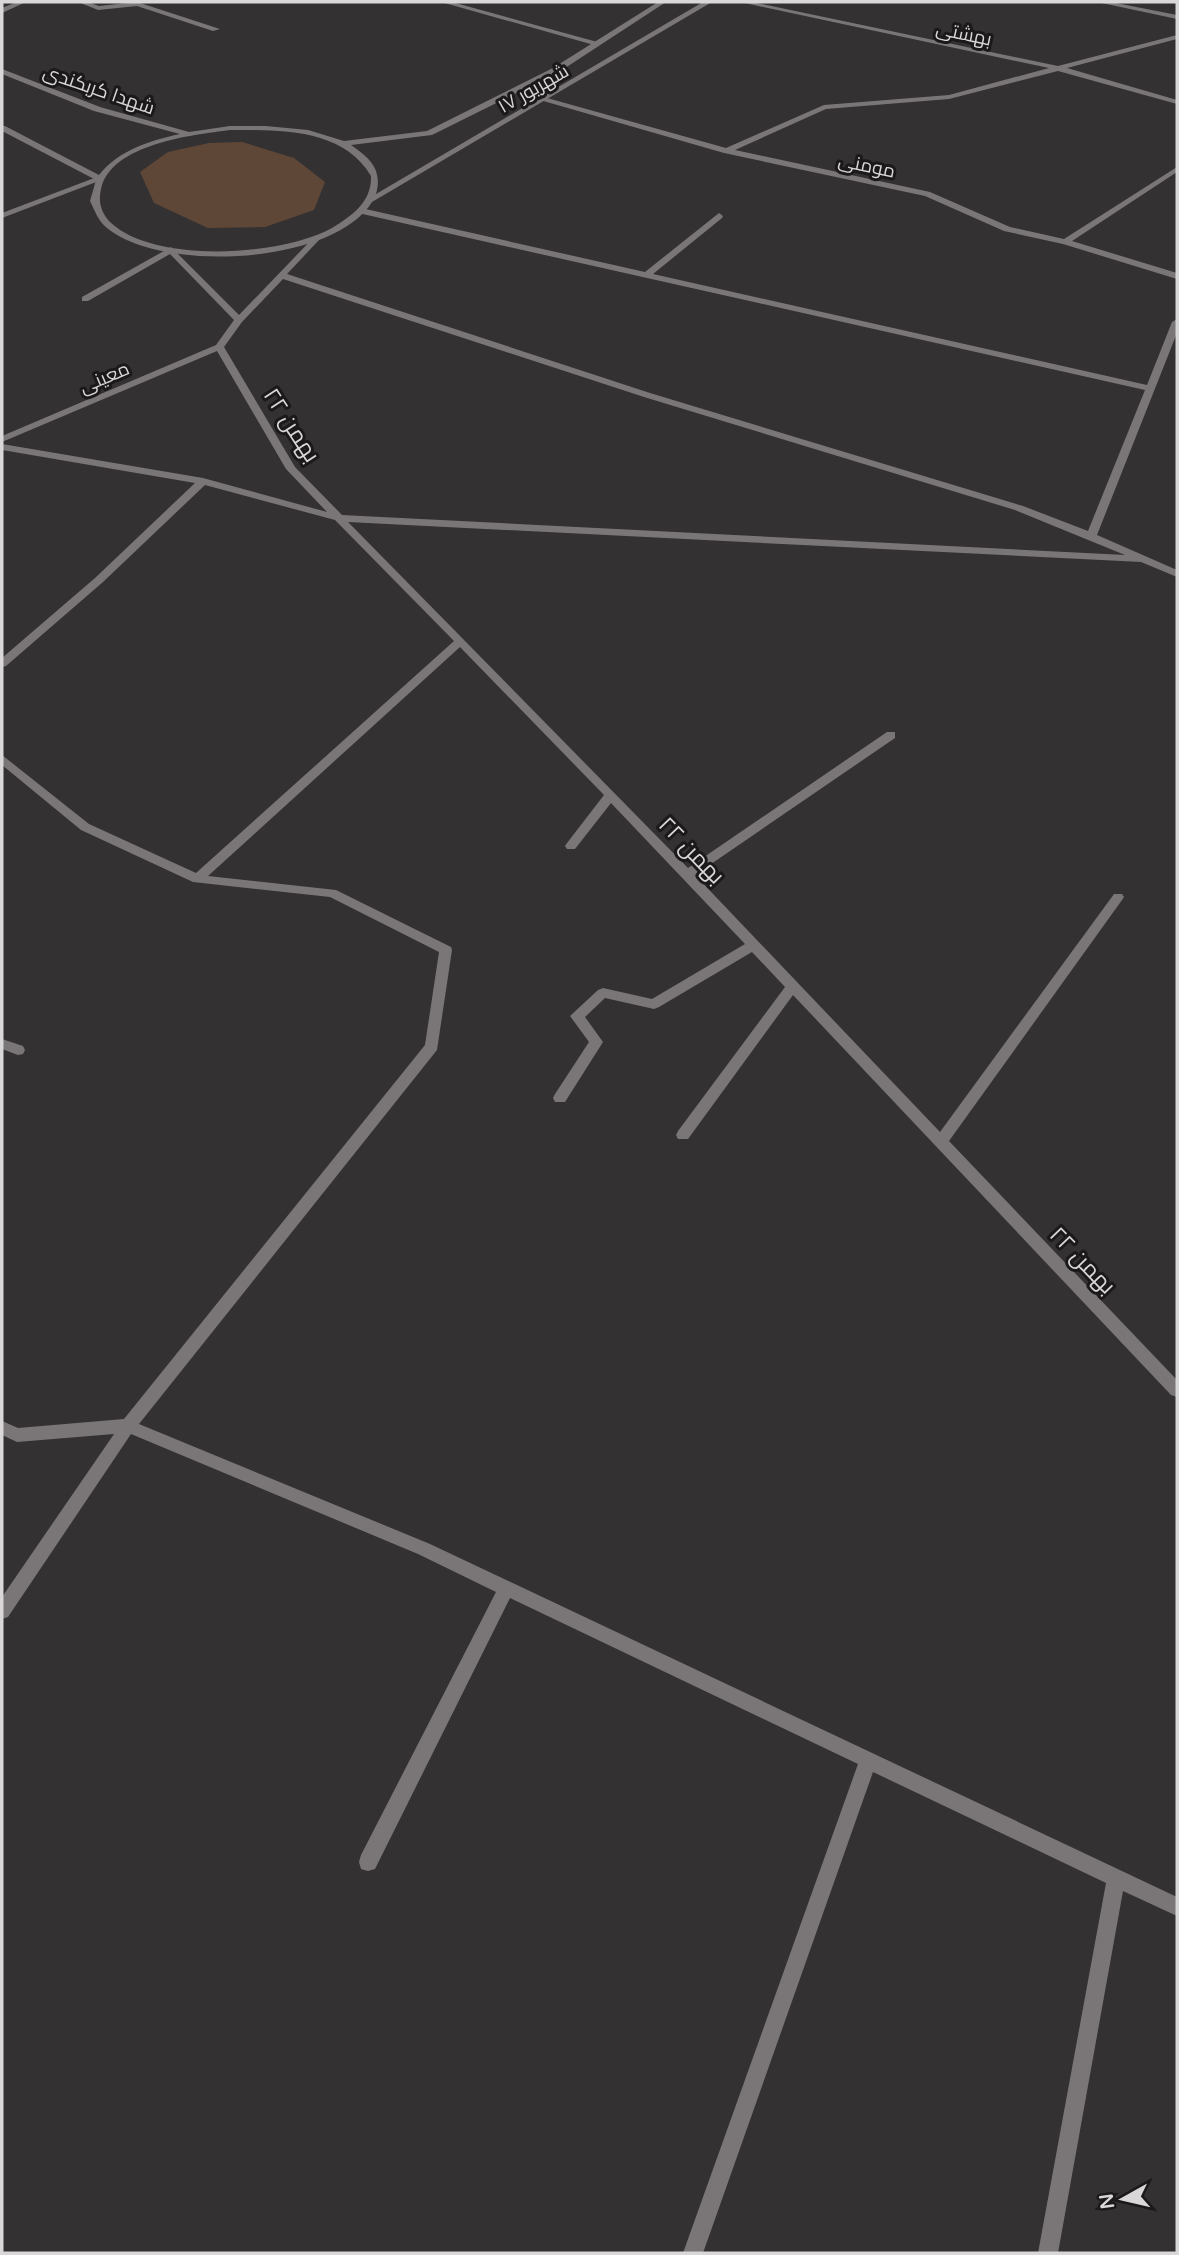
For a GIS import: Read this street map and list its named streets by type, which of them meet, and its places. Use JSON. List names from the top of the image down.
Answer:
{
  "streets": {
    "street": [
      "بهشتی",
      "۱۷ شهریور",
      "شهدا کربکندی",
      "مومنی",
      "معینی",
      "۲۲ بهمن"
    ]
  },
  "crossings": [
    ["۱۷ شهریور", "مومنی"],
    ["معینی", "۲۲ بهمن"]
  ],
  "north": "left"
}
